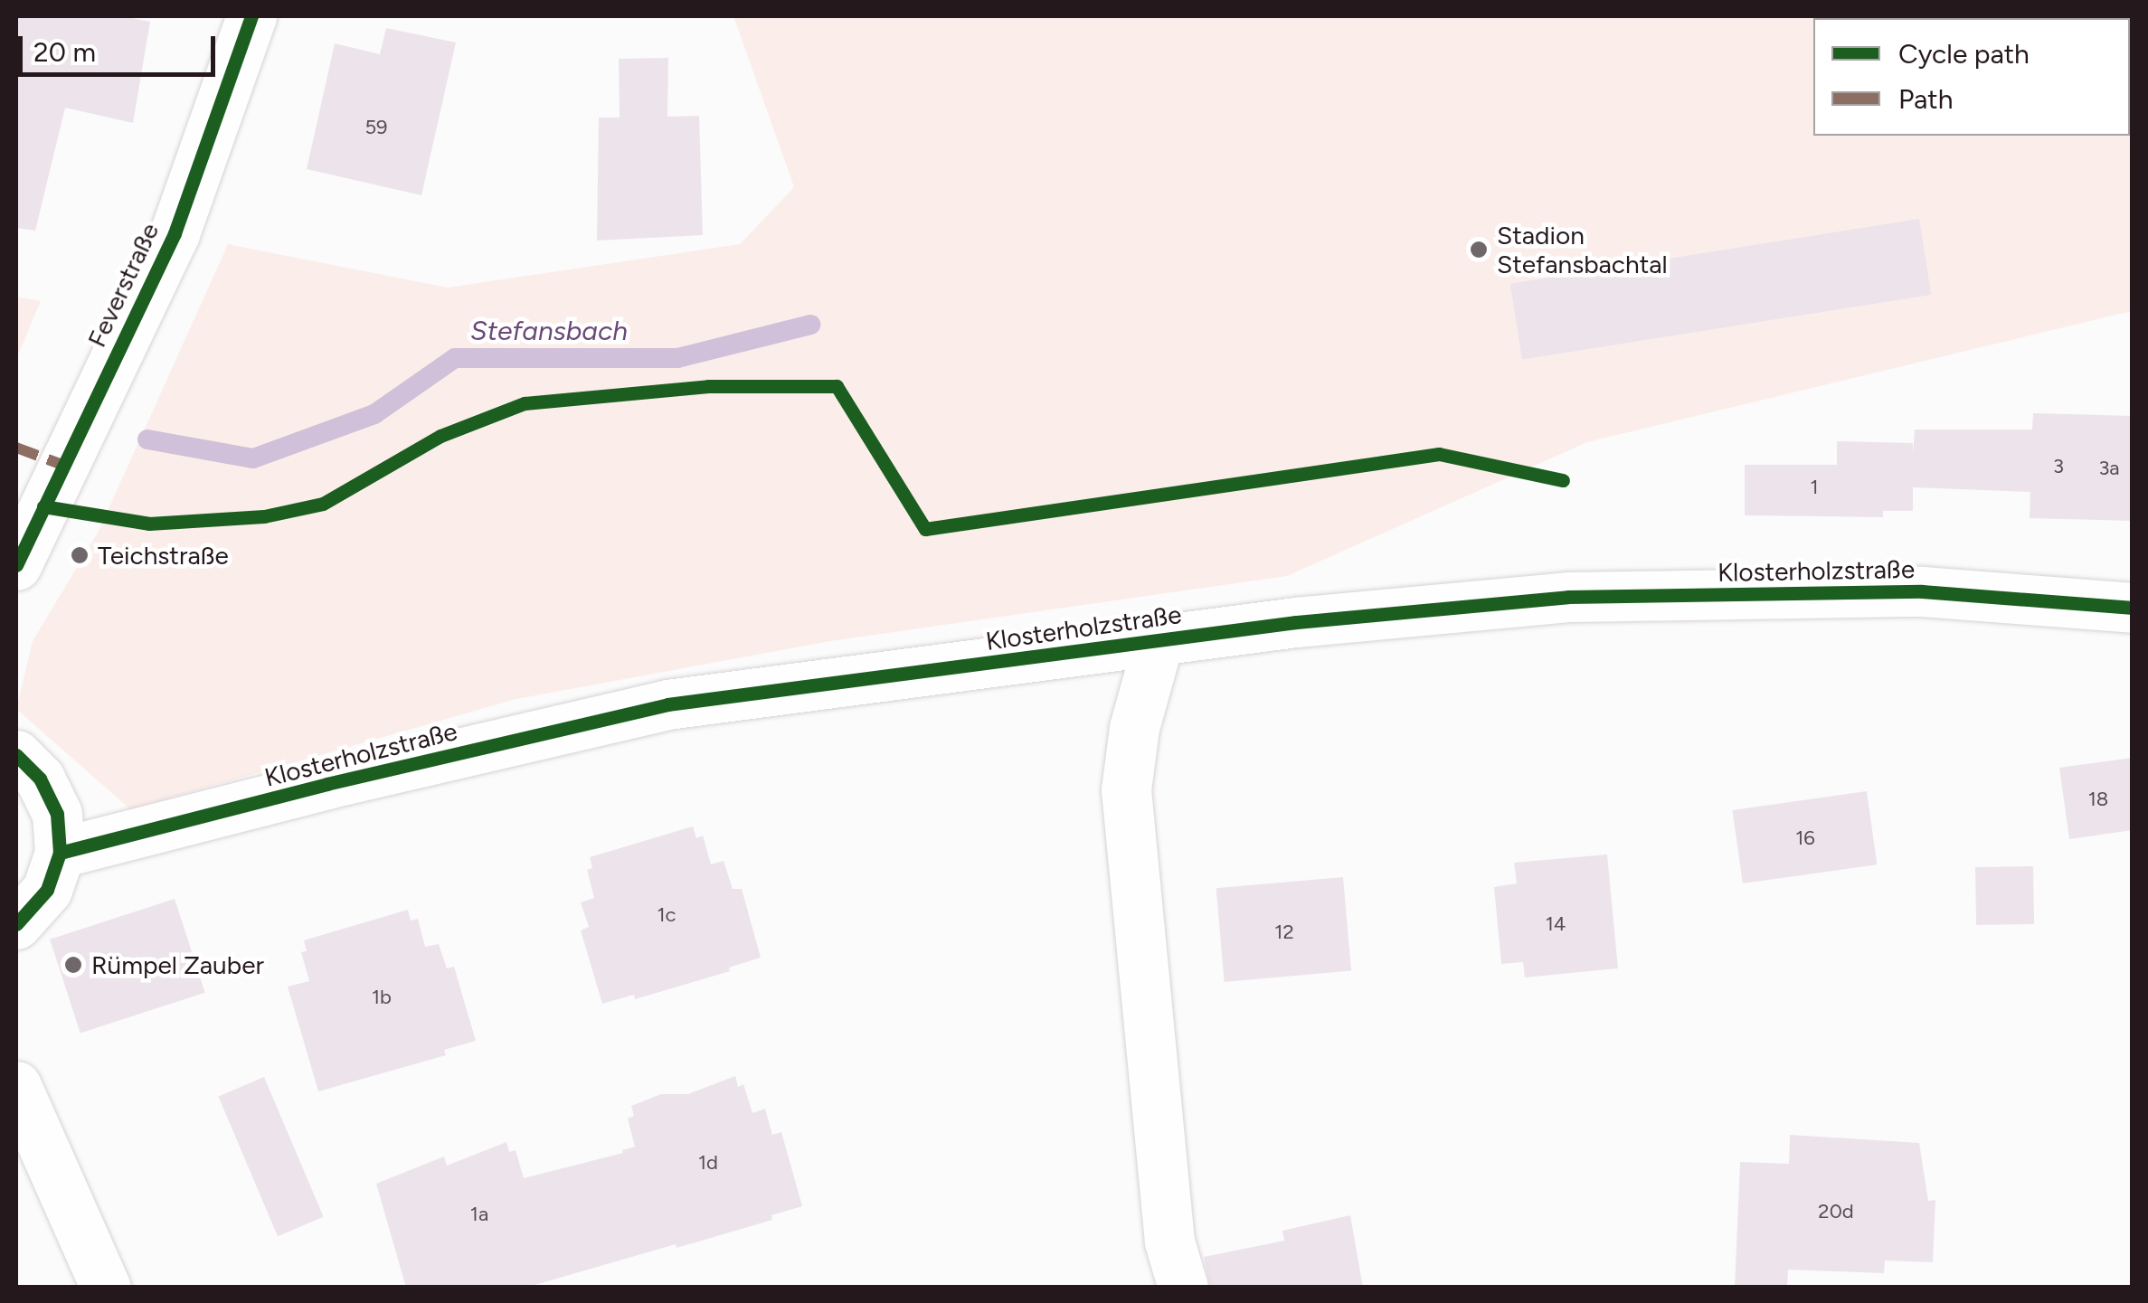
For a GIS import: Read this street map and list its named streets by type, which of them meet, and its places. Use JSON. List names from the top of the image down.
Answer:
{
  "streets": {
    "street": ["Feverstraße", "Klosterholzstraße"]
  },
  "water": ["Stefansbach"],
  "places": ["Stadion Stefansbachtal", "Teichstraße", "Rümpel Zauber"],
  "house_numbers": [
    "59",
    "3",
    "3a",
    "1",
    "18",
    "16",
    "1c",
    "14",
    "12",
    "1b",
    "1d",
    "20d",
    "1a"
  ],
  "legend": ["Cycle path", "Path"],
  "scale_bar": "20 m"
}
